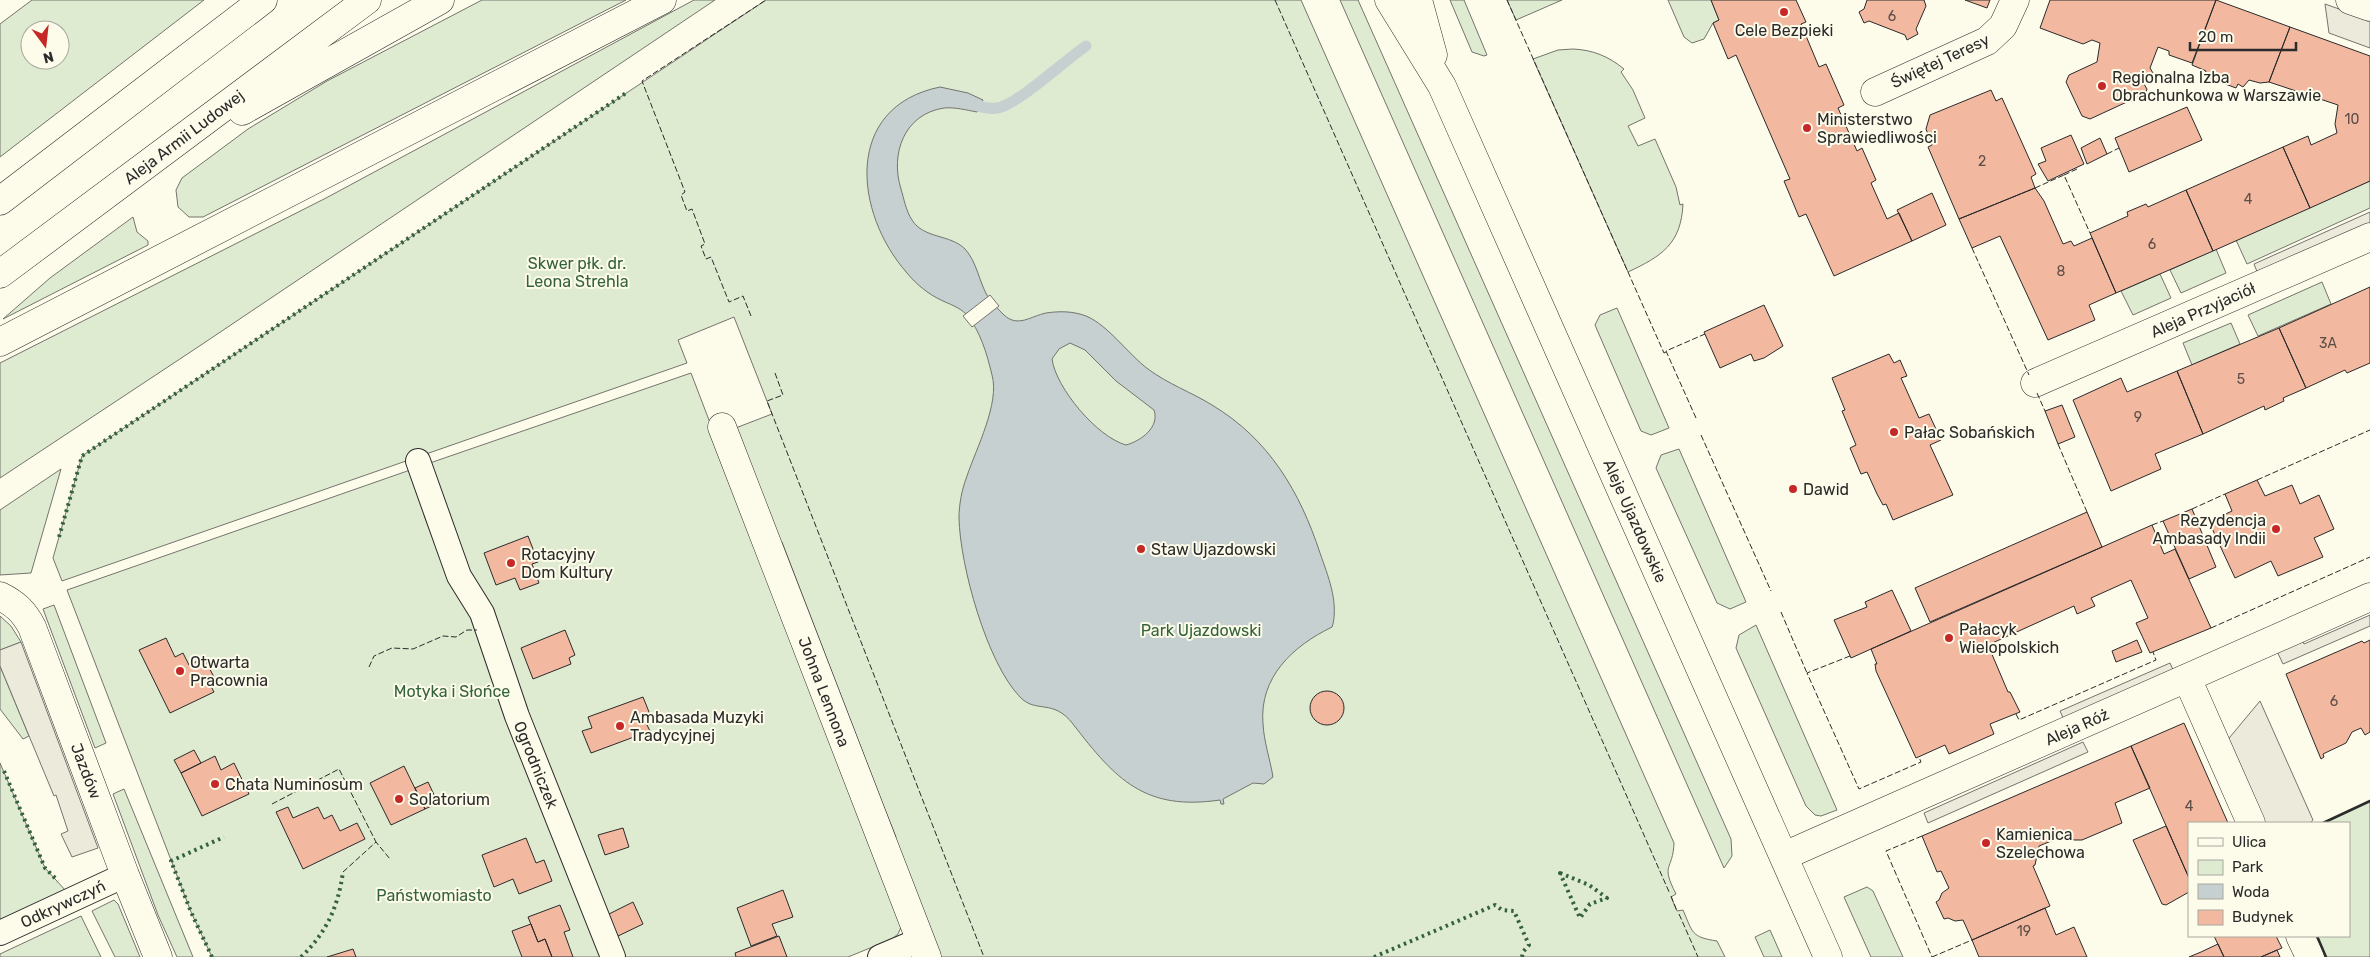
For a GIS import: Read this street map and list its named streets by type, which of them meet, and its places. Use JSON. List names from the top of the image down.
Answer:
{
  "streets": {
    "street": [
      "Świętej Teresy",
      "Aleja Armii Ludowej",
      "Aleja Przyjaciół",
      "Aleje Ujazdowskie",
      "Johna Lennona",
      "Aleja Róż",
      "Ogrodniczek",
      "Jazdów",
      "Odkrywczyń"
    ]
  },
  "crossings": [
    ["Aleje Ujazdowskie", "Aleja Róż"],
    ["Jazdów", "Odkrywczyń"]
  ],
  "parks": [
    "Skwer płk. dr. Leona Strehla",
    "Park Ujazdowski",
    "Motyka i Słońce",
    "Państwomiasto"
  ],
  "places": [
    "Cele Bezpieki",
    "Regionalna Izba Obrachunkowa w Warszawie",
    "Ministerstwo Sprawiedliwości",
    "Pałac Sobańskich",
    "Dawid",
    "Rezydencja Ambasady Indii",
    "Staw Ujazdowski",
    "Rotacyjny Dom Kultury",
    "Pałacyk Wielopolskich",
    "Otwarta Pracownia",
    "Ambasada Muzyki Tradycyjnej",
    "Chata Numinosum",
    "Solatorium",
    "Kamienica Szelechowa"
  ],
  "house_numbers": [
    "6",
    "10",
    "2",
    "4",
    "6",
    "8",
    "3A",
    "5",
    "9",
    "6",
    "4",
    "19"
  ],
  "legend": [
    "Ulica",
    "Park",
    "Woda",
    "Budynek"
  ],
  "scale_bar": "20 m",
  "north": "bottom"
}
